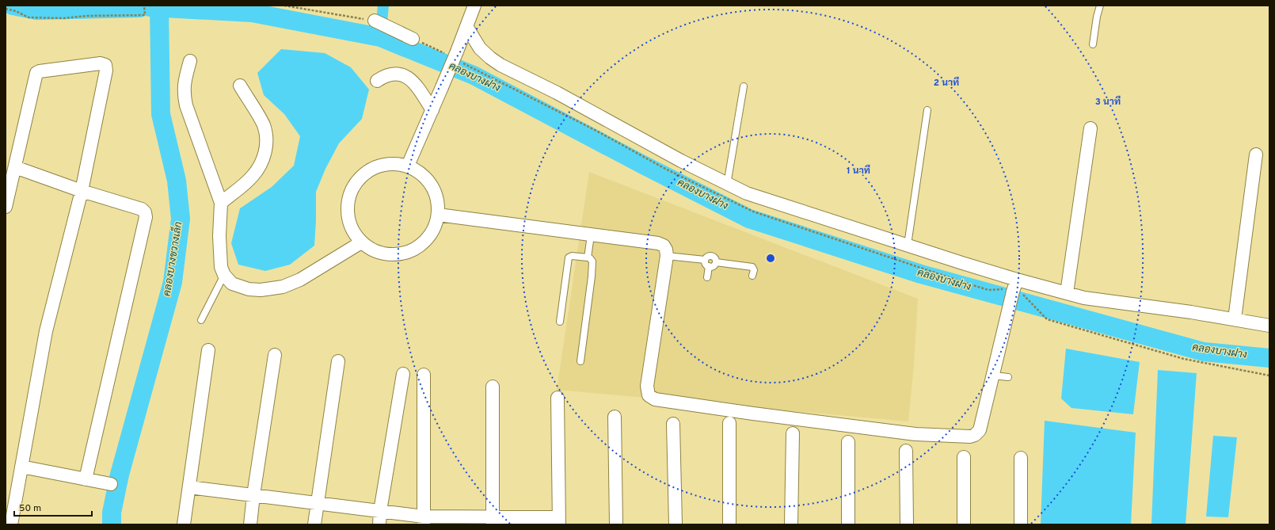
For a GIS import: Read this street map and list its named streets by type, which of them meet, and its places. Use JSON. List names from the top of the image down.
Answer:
{
  "water": ["คลองบางฝาง", "คลองบางขวางเล็ก"],
  "scale_bar": "50 m",
  "rings": ["2 นาที", "3 นาที", "1 นาที"]
}
